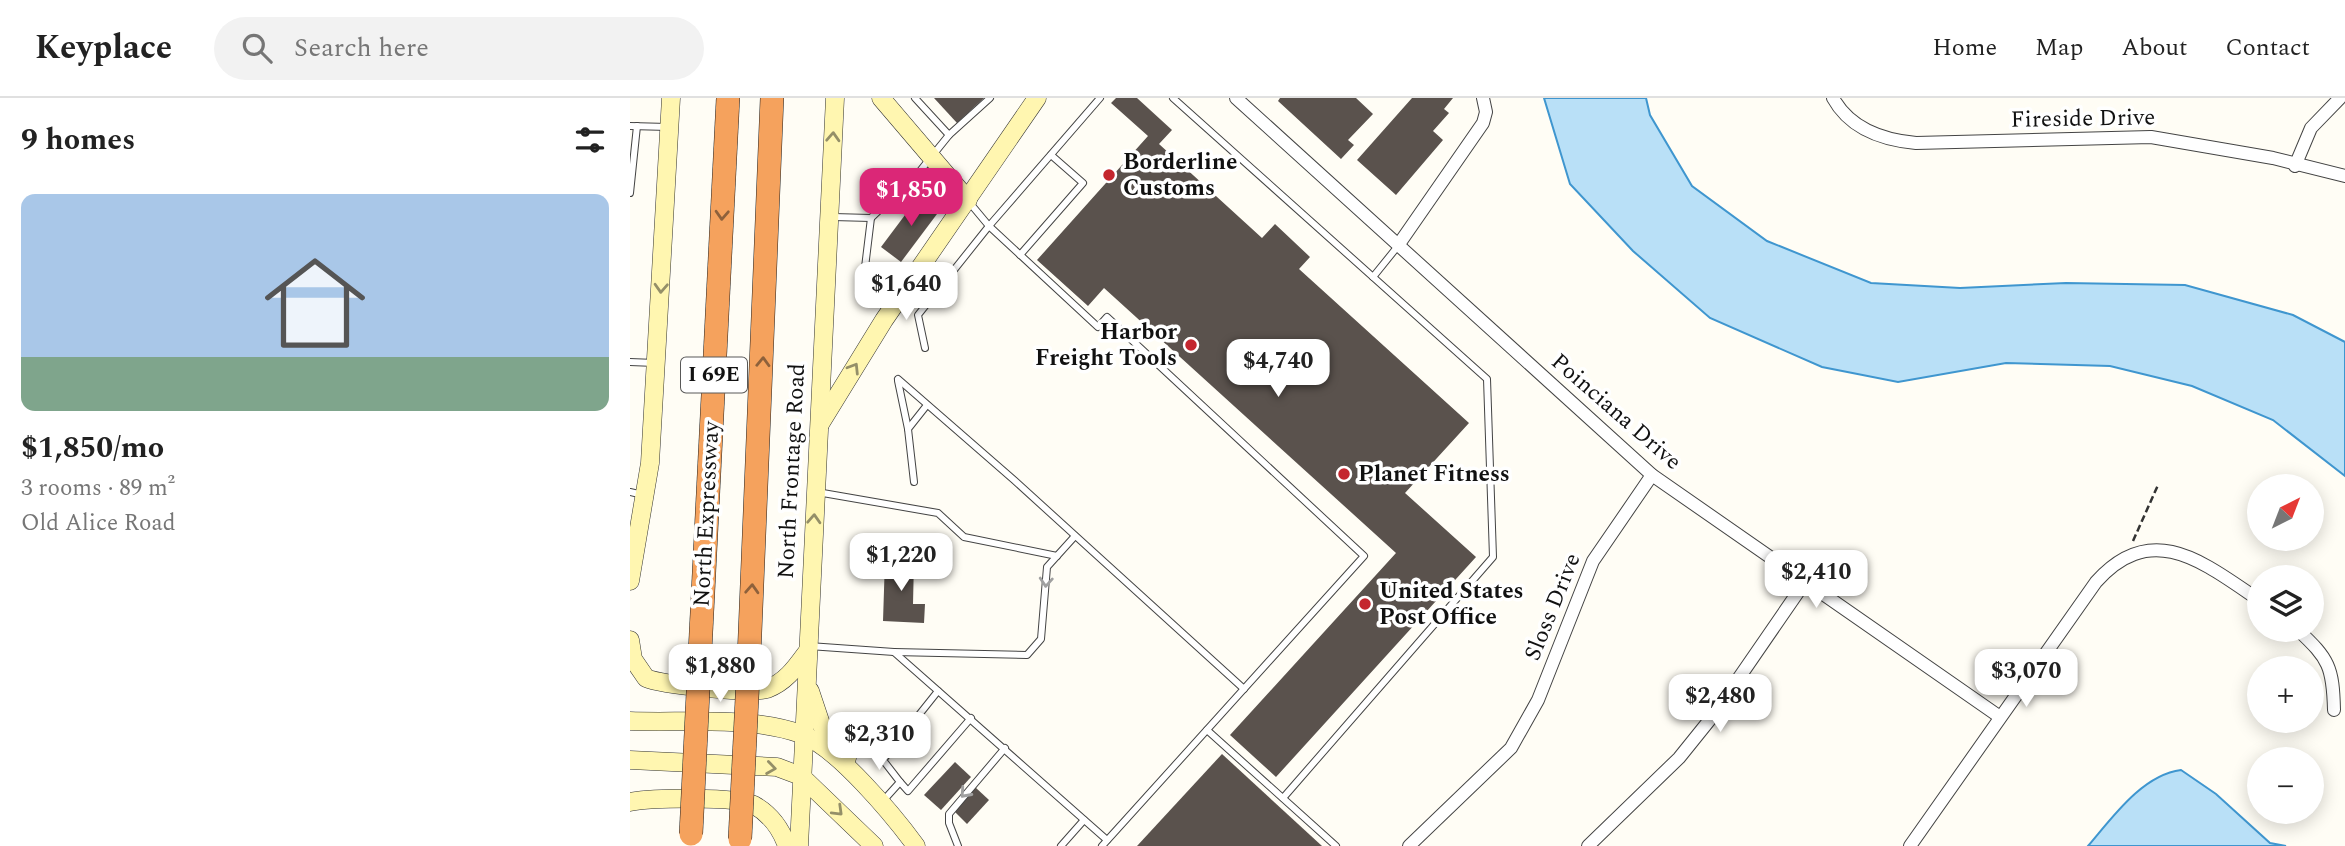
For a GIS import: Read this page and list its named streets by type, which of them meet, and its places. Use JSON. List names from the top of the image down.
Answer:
{
  "streets": {
    "highway": ["I 69E", "North Expressway"],
    "main road": ["North Frontage Road"],
    "street": ["Fireside Drive", "Poinciana Drive", "Sloss Drive"]
  },
  "crossings": [
    ["Poinciana Drive", "Sloss Drive"]
  ],
  "one_way": ["North Frontage Road"],
  "places": [
    "Borderline Customs",
    "Harbor Freight Tools",
    "Planet Fitness",
    "United States Post Office"
  ],
  "north": "top right",
  "page": {
    "header": "Keyplace",
    "search": "Search here",
    "nav": [
      "Home",
      "Map",
      "About",
      "Contact"
    ],
    "heading": "9 homes",
    "price": [
      "$1,850",
      "$1,640",
      "$4,740",
      "$1,220",
      "$2,410",
      "$1,880",
      "$3,070",
      "$2,480",
      "$2,310"
    ],
    "list": [
      {
        "name": "$1,850/mo",
        "note": "3 rooms · 89 m² · Old Alice Road"
      }
    ],
    "map_buttons": ["+", "−"]
  }
}
